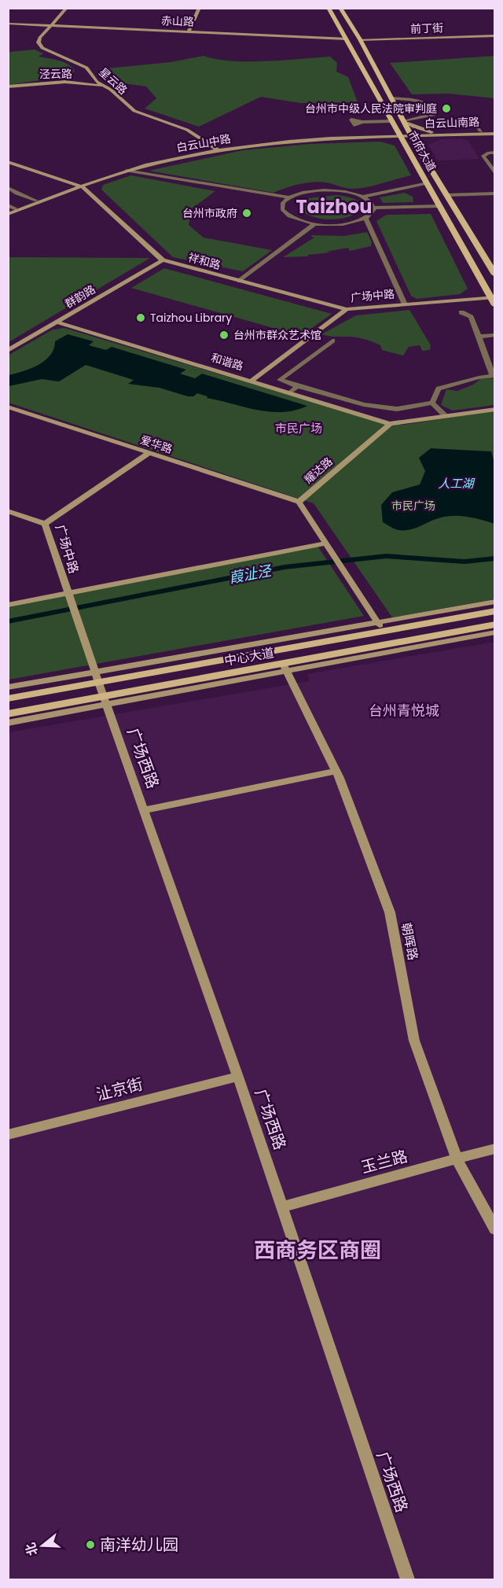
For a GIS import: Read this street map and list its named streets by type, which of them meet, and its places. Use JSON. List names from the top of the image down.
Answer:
{
  "streets": {
    "main road": ["市府大道", "中心大道"],
    "street": [
      "赤山路",
      "前丁街",
      "泾云路",
      "星云路",
      "白云山南路",
      "白云山中路",
      "祥和路",
      "广场中路",
      "群韵路",
      "和谐路",
      "爱华路",
      "耀达路",
      "广场西路",
      "朝晖路",
      "沚京街",
      "玉兰路"
    ]
  },
  "crossings": [
    ["赤山路", "星云路"],
    ["赤山路", "市府大道"],
    ["前丁街", "市府大道"],
    ["泾云路", "星云路"],
    ["星云路", "白云山中路"],
    ["白云山南路", "白云山中路"],
    ["白云山南路", "市府大道"],
    ["白云山中路", "市府大道"],
    ["白云山中路", "祥和路"],
    ["市府大道", "广场中路"],
    ["祥和路", "广场中路"],
    ["祥和路", "群韵路"],
    ["广场中路", "和谐路"],
    ["广场中路", "爱华路"],
    ["广场中路", "中心大道"],
    ["广场中路", "广场西路"],
    ["群韵路", "和谐路"],
    ["和谐路", "耀达路"],
    ["爱华路", "耀达路"],
    ["中心大道", "广场西路"],
    ["中心大道", "朝晖路"],
    ["广场西路", "沚京街"],
    ["广场西路", "玉兰路"],
    ["朝晖路", "玉兰路"]
  ],
  "districts": [
    "Taizhou",
    "市民广场",
    "台州青悦城",
    "西商务区商圈"
  ],
  "water": ["人工湖", "葭沚泾"],
  "parks": ["市民广场"],
  "places": [
    "台州市中级人民法院审判庭",
    "台州市政府",
    "Taizhou Library",
    "台州市群众艺术馆",
    "南洋幼儿园"
  ],
  "north": "left"
}
